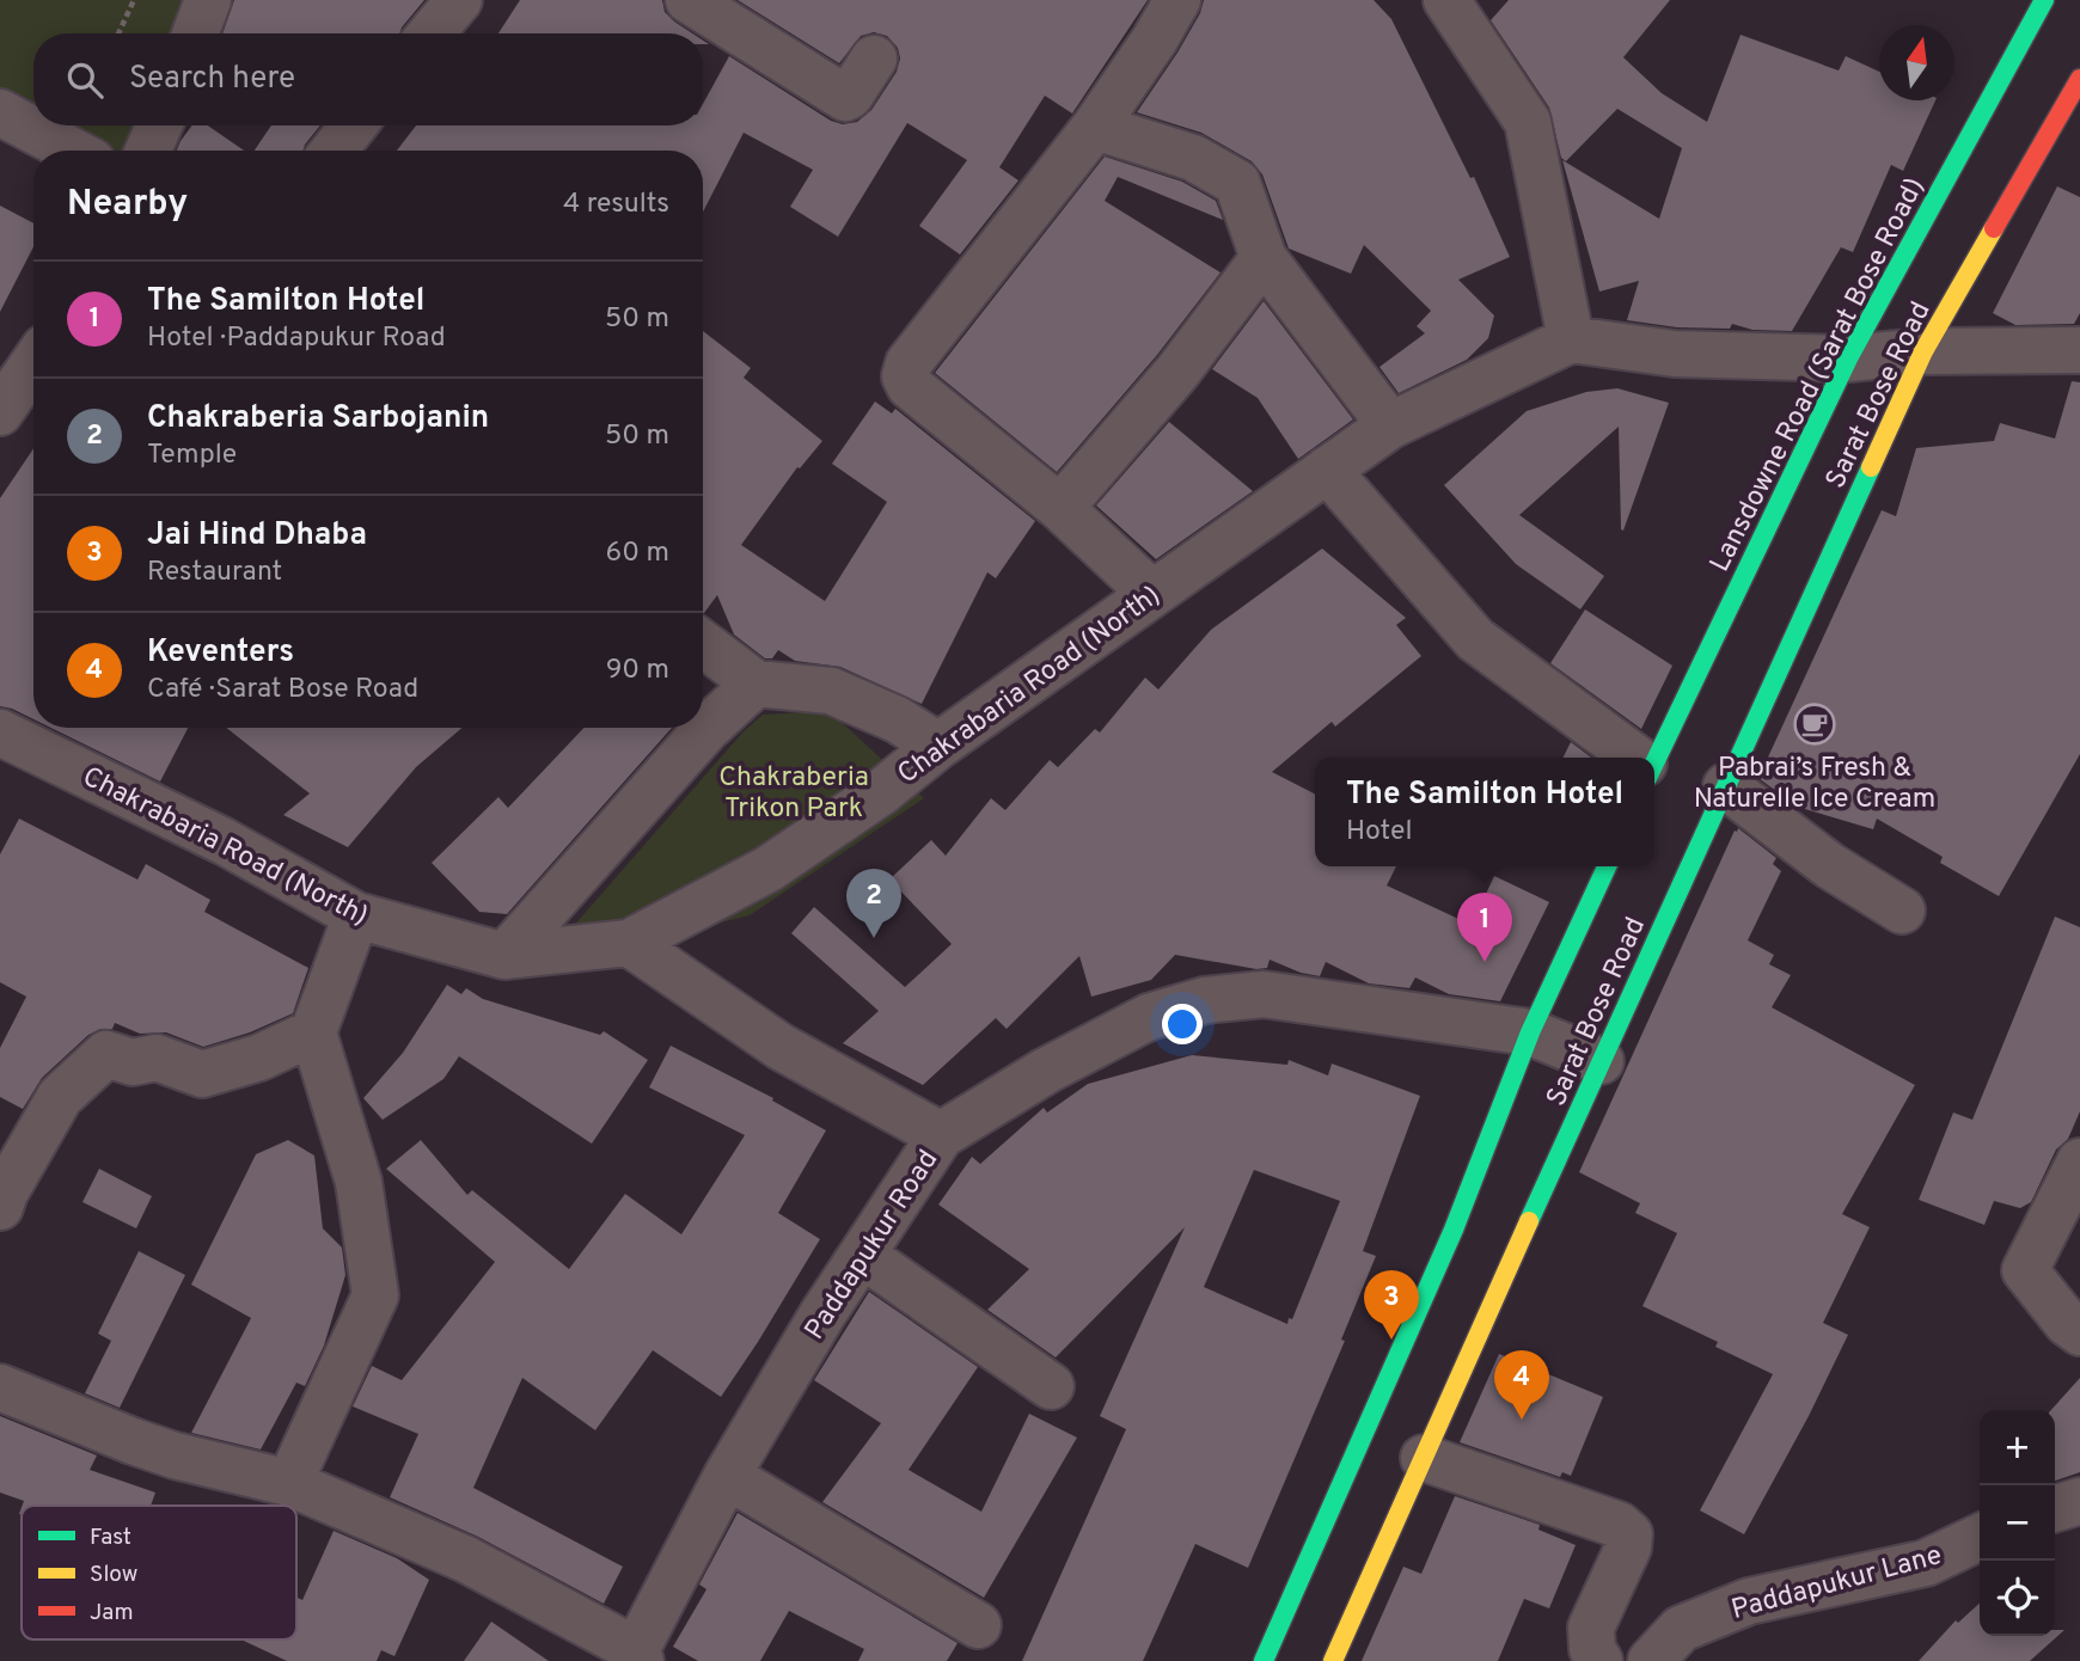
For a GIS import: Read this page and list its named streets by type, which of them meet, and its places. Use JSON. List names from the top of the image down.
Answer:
{
  "streets": {
    "main road": ["Lansdowne Road (Sarat Bose Road)", "Sarat Bose Road"],
    "street": ["Chakrabaria Road (North)", "Paddapukur Road", "Paddapukur Lane"]
  },
  "crossings": [
    ["Sarat Bose Road", "Paddapukur Road"]
  ],
  "parks": ["Chakraberia Trikon Park"],
  "places": {
    "cafe": ["Pabrai’s Fresh & Naturelle Ice Cream"]
  },
  "legend": ["Fast", "Slow", "Jam"],
  "north": "top",
  "page": {
    "search": "Search here",
    "heading": ["Nearby", "4 results"],
    "list": [
      {
        "mark": "1",
        "name": "The Samilton Hotel",
        "note": "Hotel · Paddapukur Road",
        "value": "50 m"
      },
      {
        "mark": "2",
        "name": "Chakraberia Sarbojanin",
        "note": "Temple",
        "value": "50 m"
      },
      {
        "mark": "3",
        "name": "Jai Hind Dhaba",
        "note": "Restaurant",
        "value": "60 m"
      },
      {
        "mark": "4",
        "name": "Keventers",
        "note": "Café · Sarat Bose Road",
        "value": "90 m"
      }
    ],
    "popup": ["The Samilton Hotel", "Hotel"],
    "pins": [
      "2",
      "1",
      "3",
      "4"
    ],
    "map_buttons": ["+", "−"]
  }
}
